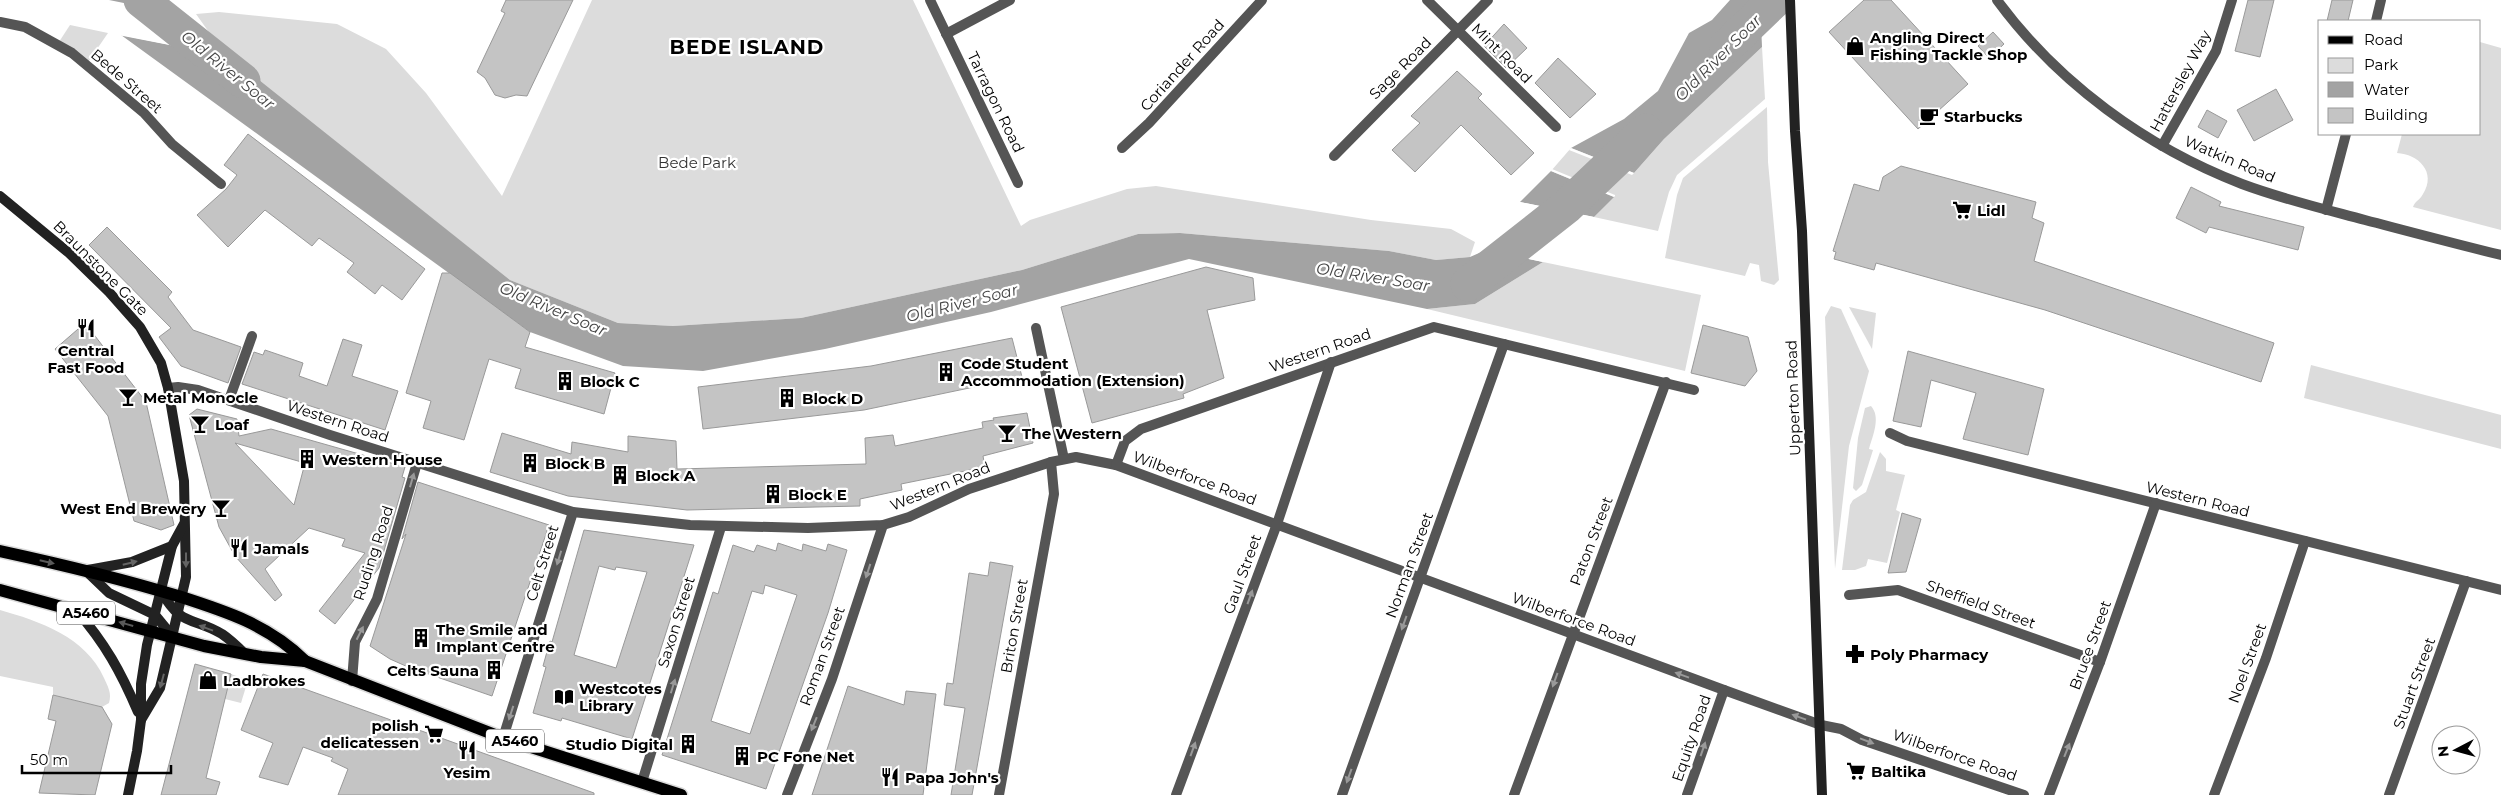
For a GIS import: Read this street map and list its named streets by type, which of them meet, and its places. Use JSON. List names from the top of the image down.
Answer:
{
  "streets": {
    "main road": ["A5460"],
    "street": [
      "Mint Road",
      "Coriander Road",
      "Sage Road",
      "Bede Street",
      "Hattersley Way",
      "Tarragon Road",
      "Watkin Road",
      "Braunstone Gate",
      "Western Road",
      "Upperton Road",
      "Wilberforce Road",
      "Paton Street",
      "Ruding Road",
      "Celt Street",
      "Norman Street",
      "Gaul Street",
      "Sheffield Street",
      "Saxon Street",
      "Briton Street",
      "Bruce Street",
      "Roman Street",
      "Noel Street",
      "Stuart Street",
      "Equity Road"
    ]
  },
  "crossings": [
    ["Mint Road", "Sage Road"],
    ["Hattersley Way", "Watkin Road"],
    ["Braunstone Gate", "Western Road"],
    ["Braunstone Gate", "A5460"],
    ["Western Road", "Wilberforce Road"],
    ["Western Road", "Paton Street"],
    ["Western Road", "Ruding Road"],
    ["Western Road", "Celt Street"],
    ["Western Road", "Norman Street"],
    ["Western Road", "Gaul Street"],
    ["Western Road", "Saxon Street"],
    ["Western Road", "Briton Street"],
    ["Western Road", "Bruce Street"],
    ["Western Road", "Roman Street"],
    ["Western Road", "Noel Street"],
    ["Western Road", "Stuart Street"],
    ["Upperton Road", "Wilberforce Road"],
    ["Wilberforce Road", "Paton Street"],
    ["Wilberforce Road", "Norman Street"],
    ["Wilberforce Road", "Gaul Street"],
    ["Wilberforce Road", "Equity Road"],
    ["Ruding Road", "A5460"],
    ["Celt Street", "A5460"],
    ["Sheffield Street", "Bruce Street"],
    ["A5460", "Saxon Street"]
  ],
  "one_way": [
    "Paton Street",
    "Ruding Road",
    "Celt Street",
    "Norman Street",
    "Gaul Street",
    "Saxon Street",
    "Bruce Street",
    "Roman Street",
    "Equity Road"
  ],
  "districts": ["BEDE ISLAND"],
  "water": ["Old River Soar"],
  "parks": ["Bede Park"],
  "places": {
    "shop": ["Angling Direct Fishing Tackle Shop", "Ladbrokes"],
    "cafe": ["Starbucks"],
    "supermarket": ["Lidl", "polish delicatessen", "Baltika"],
    "restaurant": [
      "Central Fast Food",
      "Jamals",
      "Yesim",
      "Papa John's"
    ],
    "building": [
      "Code Student Accommodation (Extension)",
      "Block C",
      "Block D",
      "Western House",
      "Block B",
      "Block A",
      "Block E",
      "The Smile and Implant Centre",
      "Celts Sauna",
      "Studio Digital",
      "PC Fone Net"
    ],
    "bar": [
      "Metal Monocle",
      "Loaf",
      "The Western",
      "West End Brewery"
    ],
    "pharmacy": ["Poly Pharmacy"],
    "library": ["Westcotes Library"]
  },
  "legend": [
    "Road",
    "Park",
    "Water",
    "Building"
  ],
  "scale_bar": "50 m",
  "north": "left"
}
